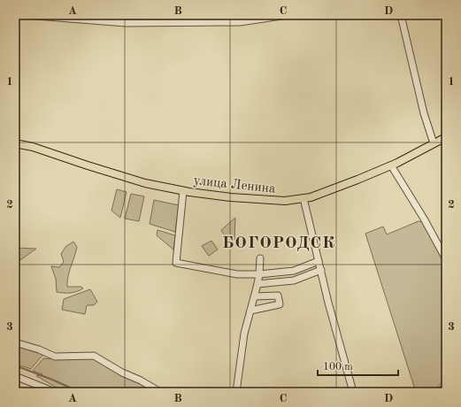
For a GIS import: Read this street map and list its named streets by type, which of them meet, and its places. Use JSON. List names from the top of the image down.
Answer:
{
  "streets": {
    "main road": ["улица Ленина"]
  },
  "districts": ["БОГОРОДСК"],
  "scale_bar": "100 m",
  "grid": {
    "columns": [
      "A",
      "B",
      "C",
      "D"
    ],
    "rows": ["1", "2", "3"]
  }
}
